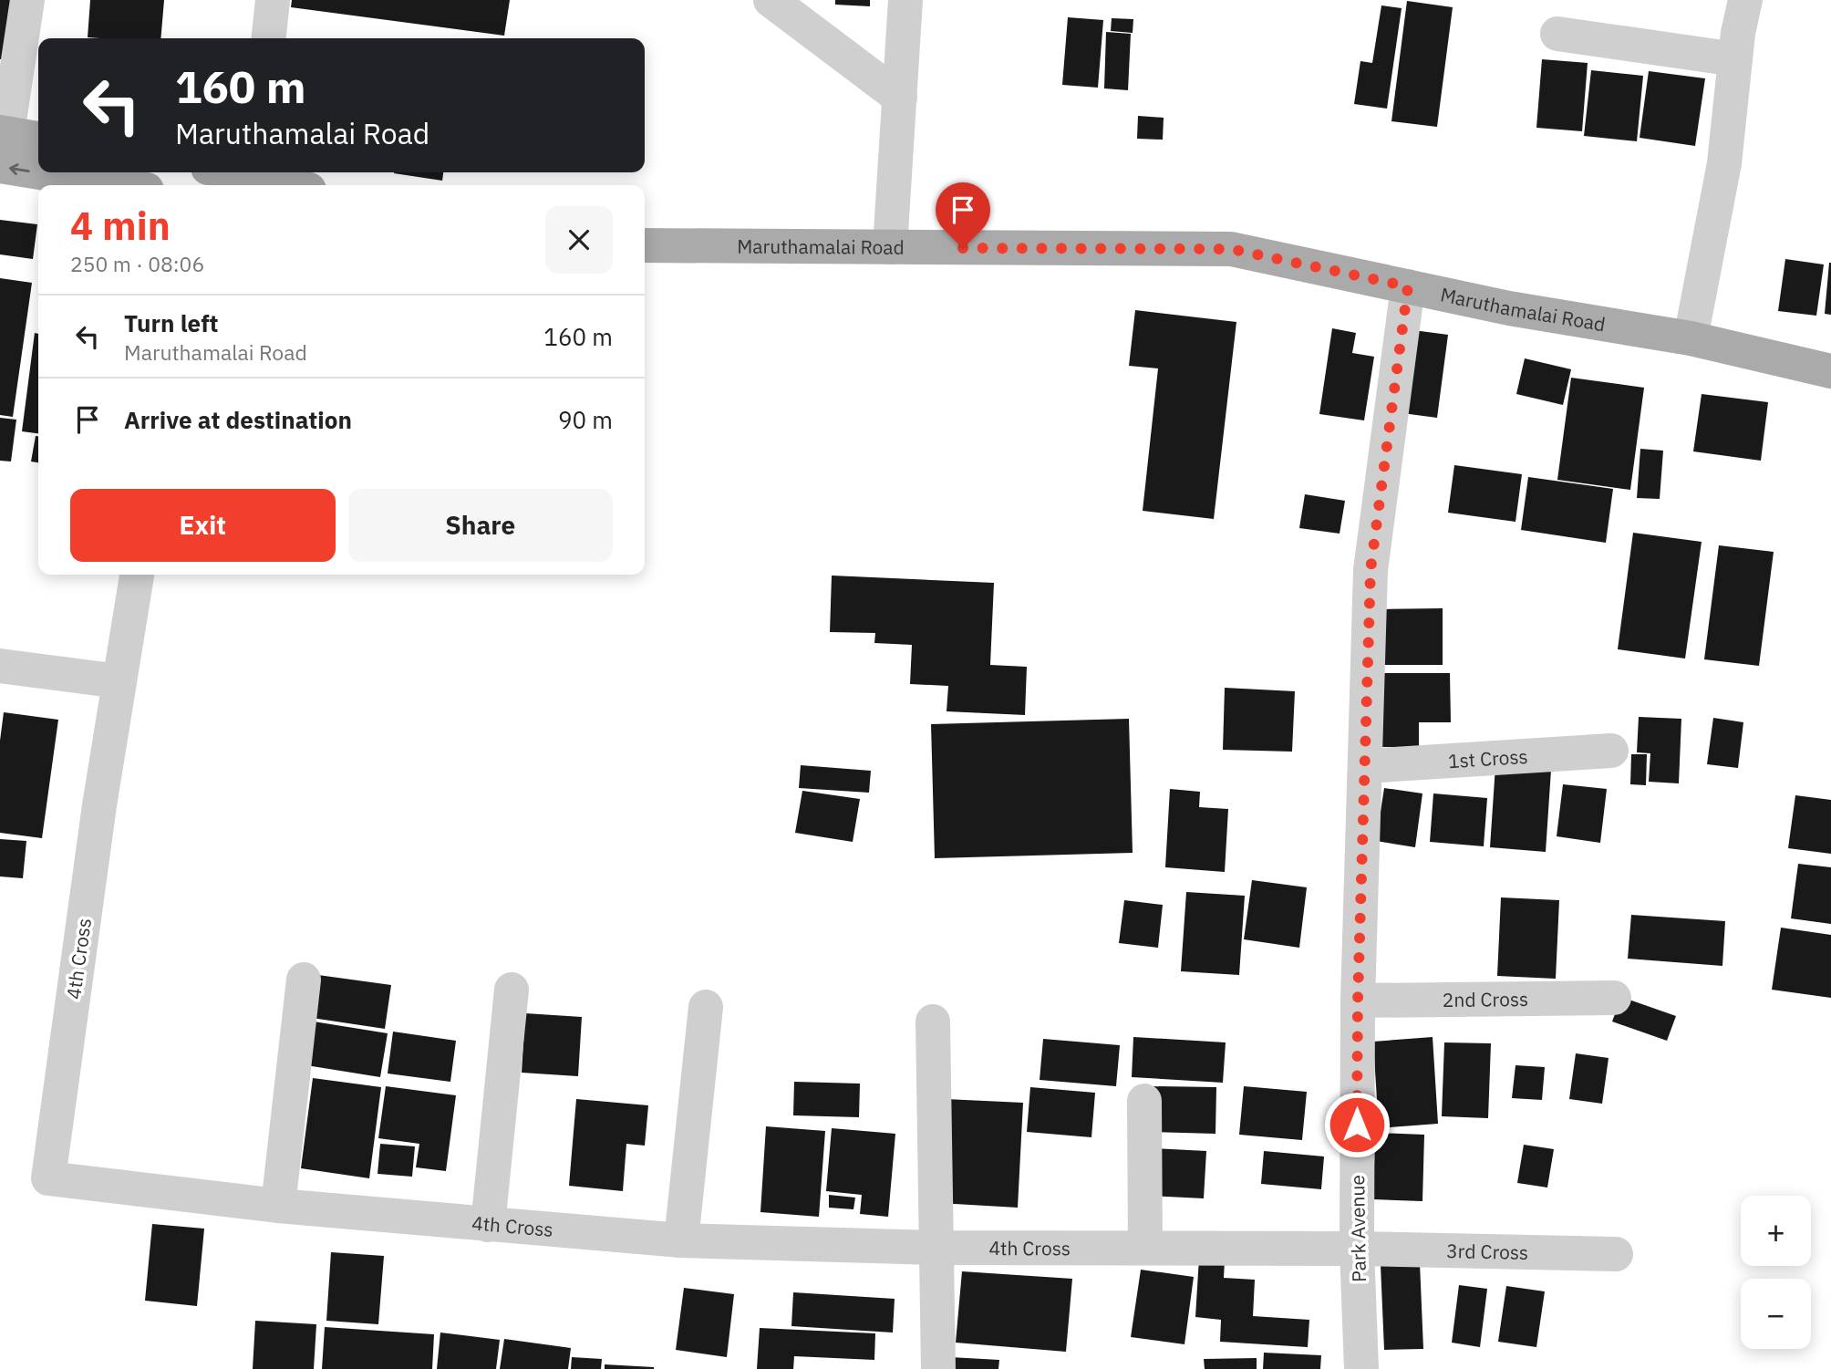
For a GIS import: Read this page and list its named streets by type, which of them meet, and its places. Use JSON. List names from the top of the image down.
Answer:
{
  "streets": {
    "main road": ["Maruthamalai Road"],
    "street": [
      "1st Cross",
      "4th Cross",
      "2nd Cross",
      "Park Avenue",
      "3rd Cross"
    ]
  },
  "crossings": [
    ["Maruthamalai Road", "Park Avenue"],
    ["1st Cross", "Park Avenue"],
    ["4th Cross", "Park Avenue"],
    ["4th Cross", "3rd Cross"],
    ["2nd Cross", "Park Avenue"],
    ["Park Avenue", "3rd Cross"]
  ],
  "page": {
    "turn": ["160 m", "Maruthamalai Road"],
    "heading": ["4 min", "250 m · 08:06"],
    "list": [
      {
        "name": "Turn left",
        "note": "Maruthamalai Road",
        "value": "160 m"
      },
      {
        "name": "Arrive at destination",
        "value": "90 m"
      }
    ],
    "buttons": ["Exit", "Share"],
    "map_buttons": ["+", "−"]
  }
}
